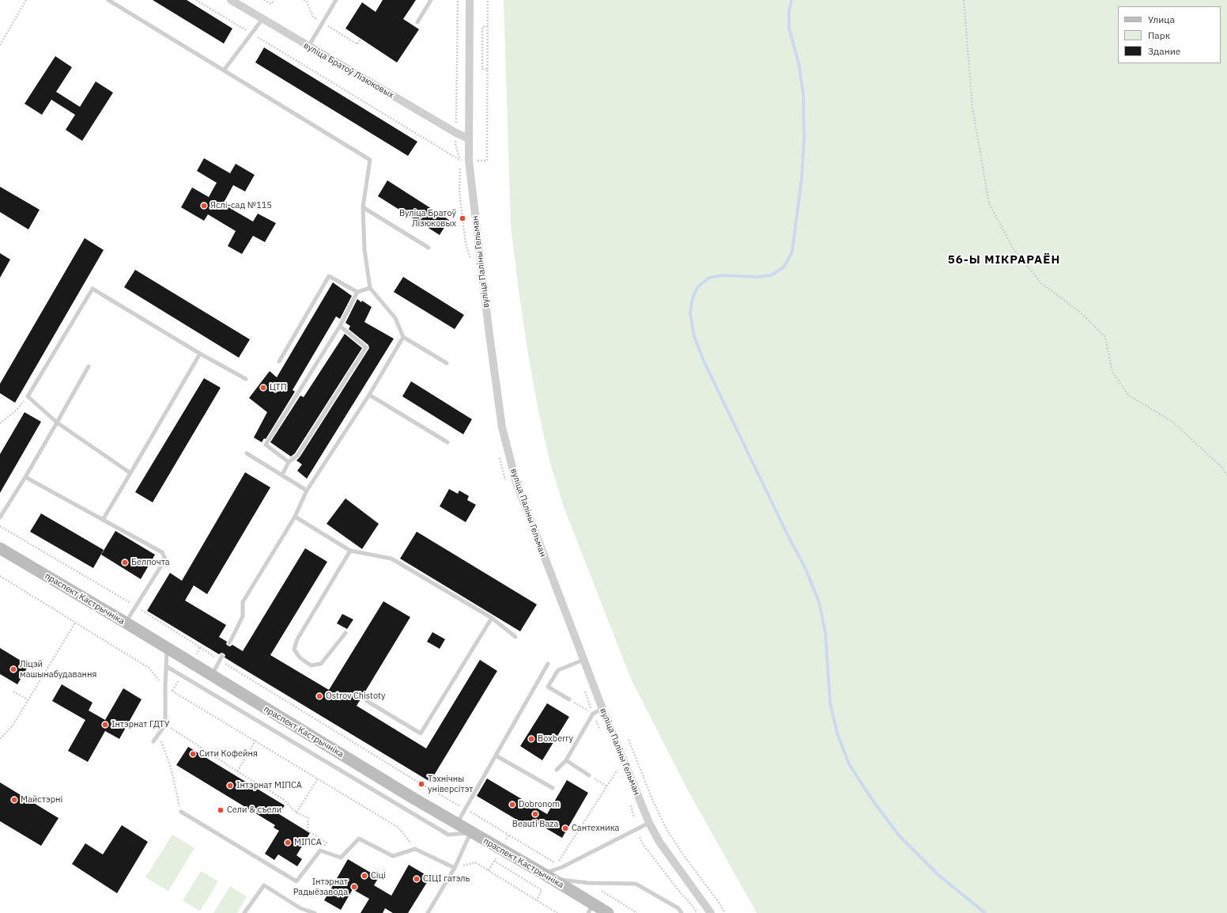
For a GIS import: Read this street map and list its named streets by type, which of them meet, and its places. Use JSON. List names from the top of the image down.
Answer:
{
  "streets": {
    "main road": ["праспект Кастрычніка"],
    "street": ["вуліца Братоў Лізюковых", "вуліца Паліны Гельман"]
  },
  "crossings": [
    ["вуліца Братоў Лізюковых", "вуліца Паліны Гельман"]
  ],
  "districts": ["56-Ы МІКРАРАЁН"],
  "places": [
    "Яслі-сад №115",
    "Вуліца Братоў Лізюковых",
    "ЦТП",
    "Белпочта",
    "Ліцэй машынабудавання",
    "Ostrov Chistoty",
    "Інтэрнат ГДТУ",
    "Boxberry",
    "Сити Кофейня",
    "Тэхнічны універсітэт",
    "Інтэрнат МІПСА",
    "Майстэрні",
    "Dobronom",
    "Сели & съели",
    "Beauti Baza",
    "Сантехника",
    "МІПСА",
    "Сіці",
    "СІЦІ гатэль",
    "Інтэрнат Радыёзавода"
  ],
  "legend": ["Улица", "Парк", "Здание"]
}
